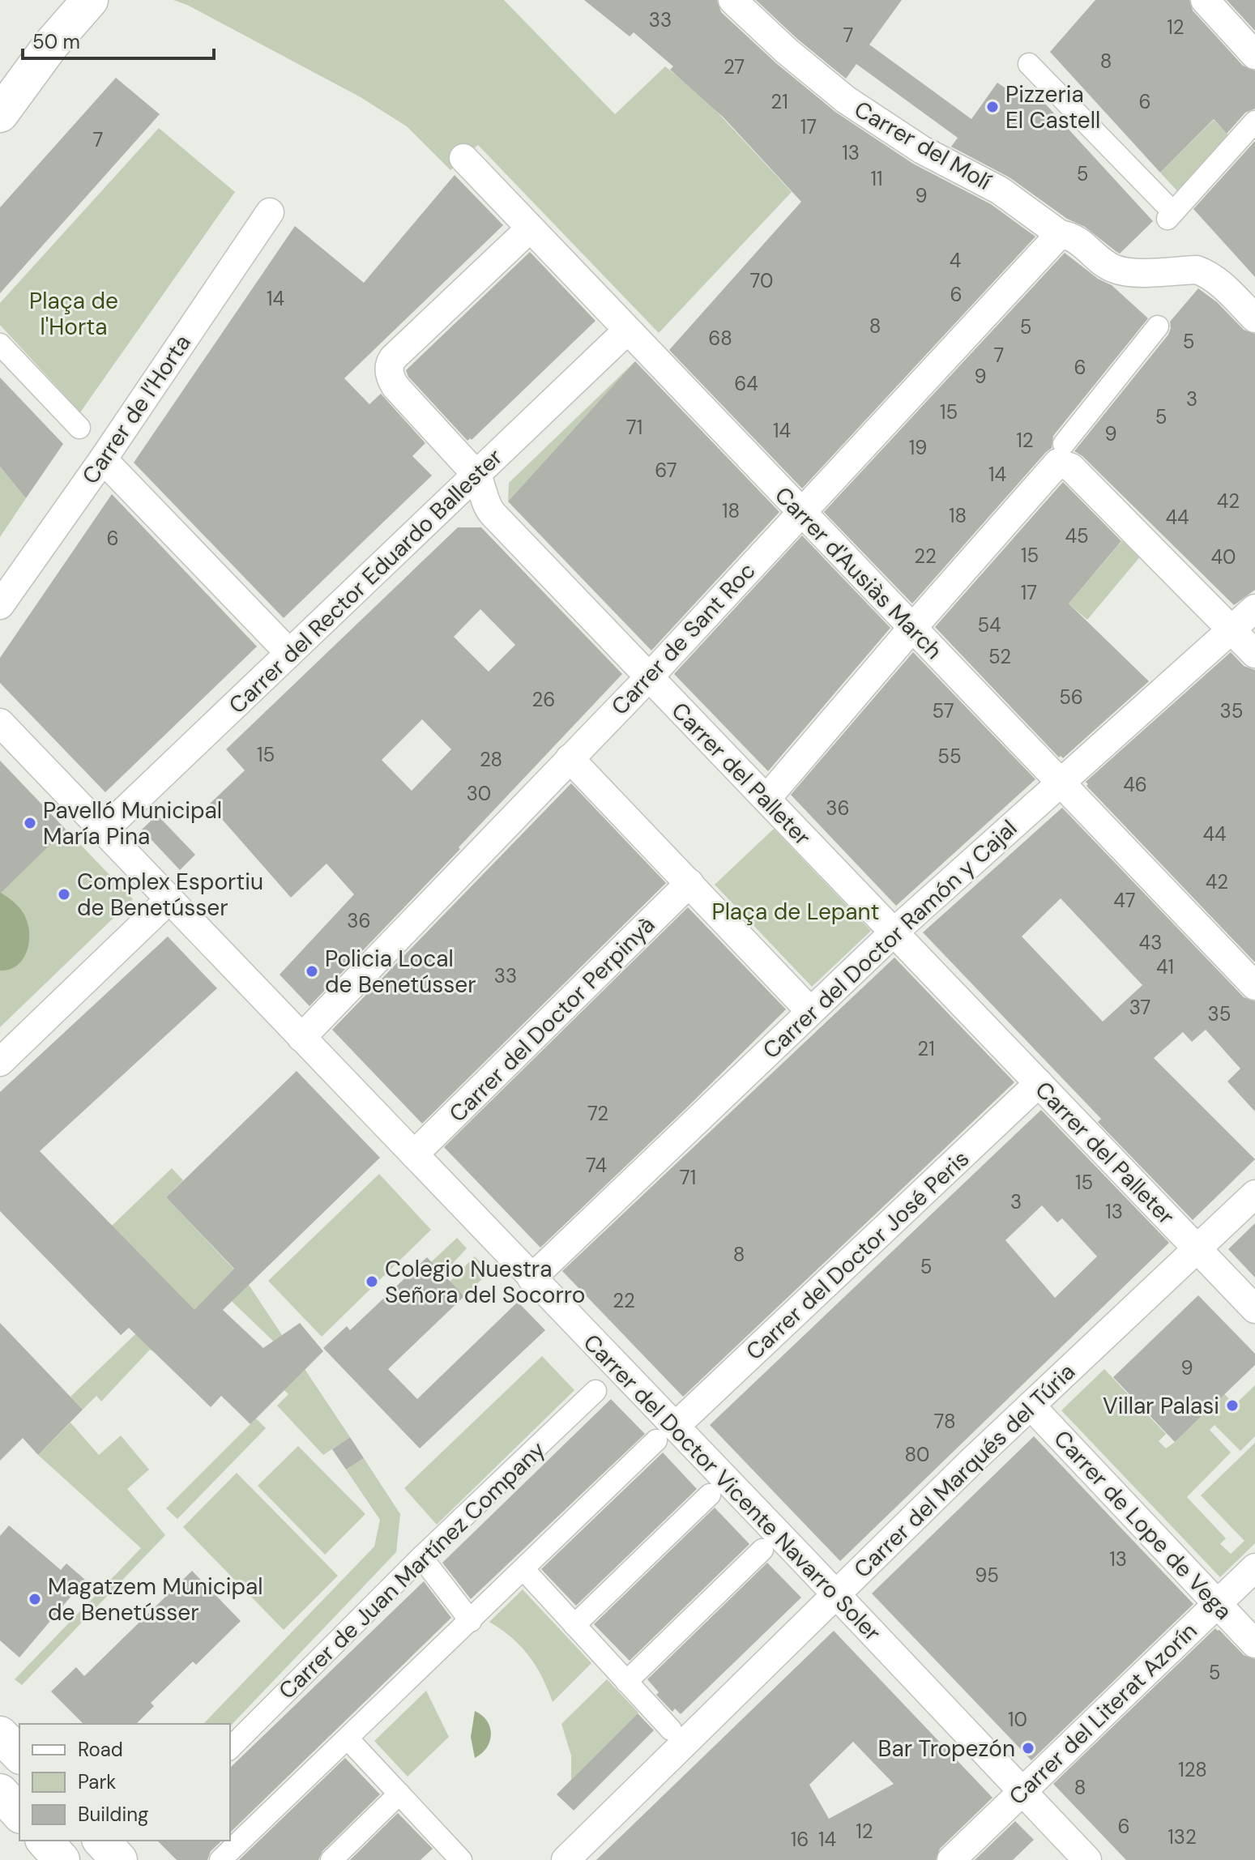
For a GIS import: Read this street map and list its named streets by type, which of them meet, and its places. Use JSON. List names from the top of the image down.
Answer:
{
  "streets": {
    "street": [
      "Carrer del Molí",
      "Carrer de l’Horta",
      "Carrer d'Ausiàs March",
      "Carrer del Rector Eduardo Ballester",
      "Carrer de Sant Roc",
      "Carrer del Palleter",
      "Carrer del Doctor Ramón y Cajal",
      "Carrer del Doctor Perpinyà",
      "Carrer del Doctor José Peris",
      "Carrer del Marqués del Túria",
      "Carrer del Doctor Vicente Navarro Soler",
      "Carrer de Lope de Vega",
      "Carrer de Juan Martínez Company",
      "Carrer del Literat Azorín"
    ]
  },
  "crossings": [
    ["Carrer del Molí", "Carrer de Sant Roc"],
    ["Carrer d'Ausiàs March", "Carrer del Rector Eduardo Ballester"],
    ["Carrer d'Ausiàs March", "Carrer de Sant Roc"],
    ["Carrer d'Ausiàs March", "Carrer del Palleter"],
    ["Carrer d'Ausiàs March", "Carrer del Doctor Ramón y Cajal"],
    ["Carrer del Rector Eduardo Ballester", "Carrer del Palleter"],
    ["Carrer del Rector Eduardo Ballester", "Carrer del Doctor Vicente Navarro Soler"],
    ["Carrer de Sant Roc", "Carrer del Palleter"],
    ["Carrer de Sant Roc", "Carrer del Doctor Vicente Navarro Soler"],
    ["Carrer del Palleter", "Carrer del Doctor Ramón y Cajal"],
    ["Carrer del Palleter", "Carrer del Doctor José Peris"],
    ["Carrer del Palleter", "Carrer del Marqués del Túria"],
    ["Carrer del Doctor Ramón y Cajal", "Carrer del Doctor Vicente Navarro Soler"],
    ["Carrer del Doctor Perpinyà", "Carrer del Doctor Vicente Navarro Soler"],
    ["Carrer del Doctor José Peris", "Carrer del Doctor Vicente Navarro Soler"],
    ["Carrer del Marqués del Túria", "Carrer del Doctor Vicente Navarro Soler"],
    ["Carrer del Marqués del Túria", "Carrer de Lope de Vega"],
    ["Carrer del Doctor Vicente Navarro Soler", "Carrer del Literat Azorín"],
    ["Carrer de Lope de Vega", "Carrer del Literat Azorín"]
  ],
  "parks": ["Plaça de l'Horta", "Plaça de Lepant"],
  "places": [
    "Pizzeria El Castell",
    "Pavelló Municipal María Pina",
    "Complex Esportiu de Benetússer",
    "Policia Local de Benetússer",
    "Colegio Nuestra Señora del Socorro",
    "Villar Palasi",
    "Magatzem Municipal de Benetússer",
    "Bar Tropezón"
  ],
  "house_numbers": [
    "33",
    "12",
    "7",
    "8",
    "27",
    "21",
    "6",
    "17",
    "7",
    "13",
    "5",
    "11",
    "9",
    "4",
    "70",
    "6",
    "14",
    "8",
    "5",
    "68",
    "5",
    "7",
    "6",
    "9",
    "64",
    "3",
    "15",
    "5",
    "71",
    "14",
    "9",
    "12",
    "19",
    "67",
    "14",
    "42",
    "18",
    "18",
    "44",
    "45",
    "6",
    "15",
    "22",
    "40",
    "17",
    "54",
    "52",
    "56",
    "26",
    "57",
    "35",
    "15",
    "55",
    "28",
    "46",
    "30",
    "36",
    "44",
    "42",
    "47",
    "36",
    "43",
    "41",
    "33",
    "37",
    "35",
    "21",
    "72",
    "74",
    "71",
    "15",
    "3",
    "13",
    "8",
    "5",
    "22",
    "9",
    "78",
    "80",
    "13",
    "95",
    "5",
    "10",
    "128",
    "8",
    "6",
    "12",
    "132",
    "16",
    "14"
  ],
  "legend": ["Road", "Park", "Building"],
  "scale_bar": "50 m"
}
